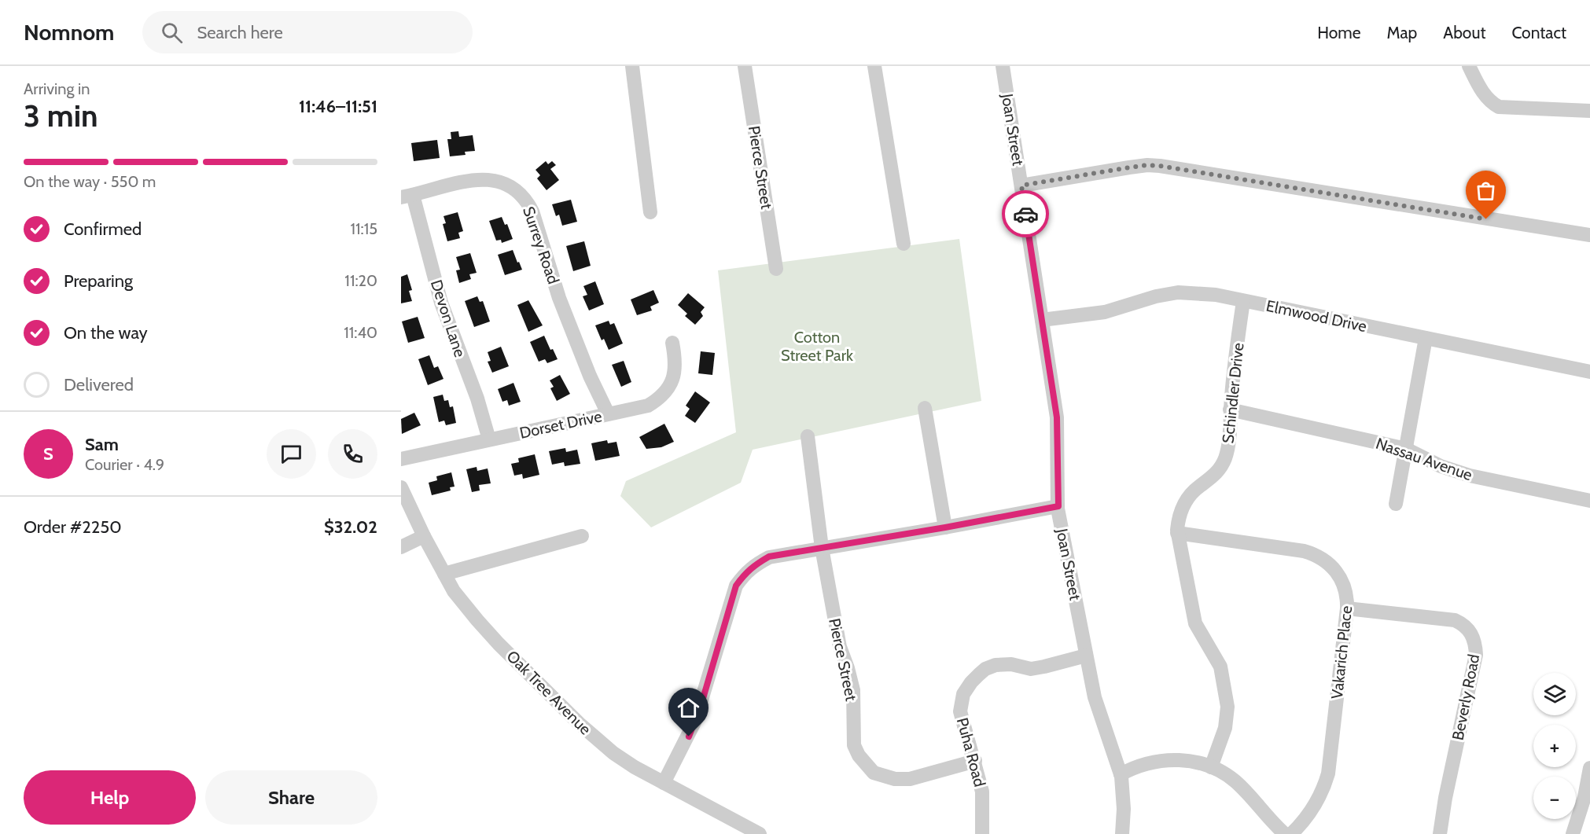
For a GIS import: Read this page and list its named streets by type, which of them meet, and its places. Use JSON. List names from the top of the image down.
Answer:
{
  "streets": {
    "street": [
      "Joan Street",
      "Pierce Street",
      "Surrey Road",
      "Elmwood Drive",
      "Devon Lane",
      "Schindler Drive",
      "Dorset Drive",
      "Nassau Avenue",
      "Vakarich Place",
      "Oak Tree Avenue",
      "Beverly Road",
      "Puha Road"
    ]
  },
  "crossings": [
    ["Joan Street", "Elmwood Drive"],
    ["Joan Street", "Puha Road"],
    ["Pierce Street", "Puha Road"],
    ["Surrey Road", "Devon Lane"],
    ["Surrey Road", "Dorset Drive"],
    ["Elmwood Drive", "Schindler Drive"],
    ["Devon Lane", "Dorset Drive"],
    ["Schindler Drive", "Nassau Avenue"],
    ["Schindler Drive", "Vakarich Place"],
    ["Vakarich Place", "Beverly Road"]
  ],
  "parks": ["Cotton Street Park"],
  "page": {
    "header": "Nomnom",
    "search": "Search here",
    "nav": [
      "Home",
      "Map",
      "About",
      "Contact"
    ],
    "heading": ["3 min", "Arriving in", "11:46–11:51"],
    "panel": [
      "Sam",
      "Courier · 4.9",
      "Order #2250",
      "$32.02"
    ],
    "bar": "On the way · 550 m",
    "list": [
      ["Confirmed", "11:15"],
      ["Preparing", "11:20"],
      ["On the way", "11:40"],
      "Delivered"
    ],
    "round": "S",
    "map_buttons": ["+", "−"],
    "buttons": ["Help", "Share"]
  }
}
